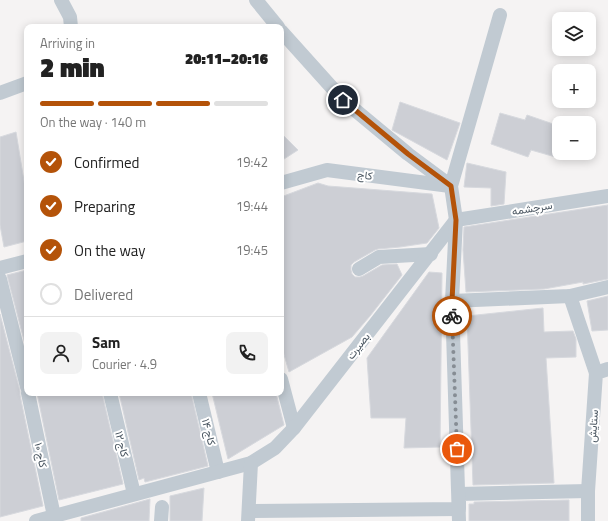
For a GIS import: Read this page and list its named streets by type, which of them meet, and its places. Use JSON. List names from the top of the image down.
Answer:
{
  "streets": {
    "street": [
      "کاج",
      "سرچشمه",
      "بصیرت",
      "ستایش",
      "کاج ۱۴",
      "کاج ۱۲",
      "کاج ۱۰"
    ]
  },
  "crossings": [
    ["سرچشمه", "بصیرت"],
    ["بصیرت", "کاج ۱۴"],
    ["بصیرت", "کاج ۱۲"],
    ["بصیرت", "کاج ۱۰"]
  ],
  "page": {
    "map_buttons": ["+", "−"],
    "heading": ["2 min", "Arriving in", "20:11–20:16"],
    "panel": ["Sam", "Courier · 4.9"],
    "bar": "On the way · 140 m",
    "list": [
      ["Confirmed", "19:42"],
      ["Preparing", "19:44"],
      ["On the way", "19:45"],
      "Delivered"
    ]
  }
}
